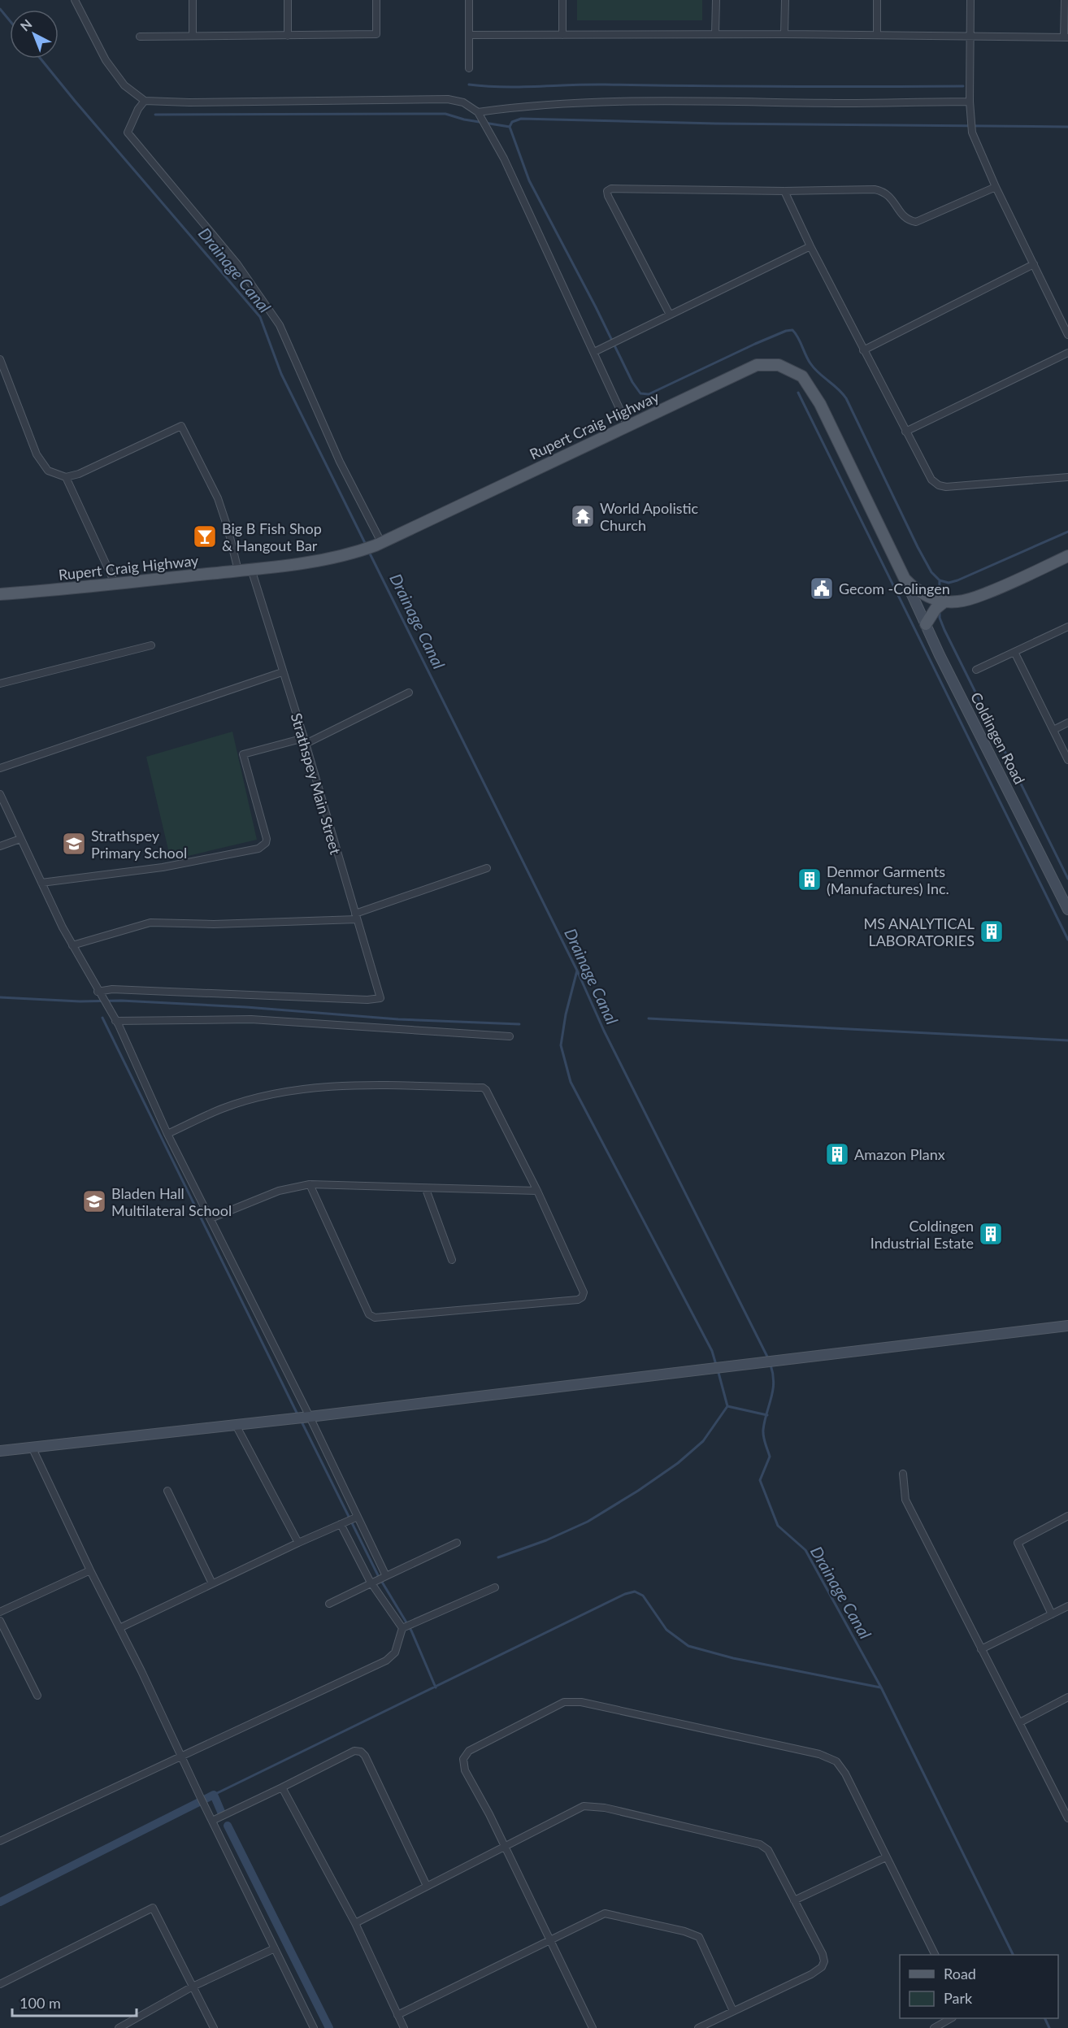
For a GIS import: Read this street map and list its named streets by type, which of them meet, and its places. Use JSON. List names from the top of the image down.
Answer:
{
  "streets": {
    "main road": ["Rupert Craig Highway", "Coldingen Road"],
    "street": ["Strathspey Main Street"]
  },
  "crossings": [
    ["Rupert Craig Highway", "Coldingen Road"],
    ["Rupert Craig Highway", "Strathspey Main Street"]
  ],
  "water": ["Drainage Canal"],
  "places": {
    "temple": ["World Apolistic Church"],
    "bar": ["Big B Fish Shop & Hangout Bar"],
    "public building": ["Gecom -Colingen"],
    "school or university": ["Strathspey Primary School", "Bladen Hall Multilateral School"],
    "building": [
      "Denmor Garments (Manufactures) Inc.",
      "MS ANALYTICAL LABORATORIES",
      "Amazon Planx",
      "Coldingen Industrial Estate"
    ]
  },
  "legend": ["Road", "Park"],
  "scale_bar": "100 m",
  "north": "top left"
}
